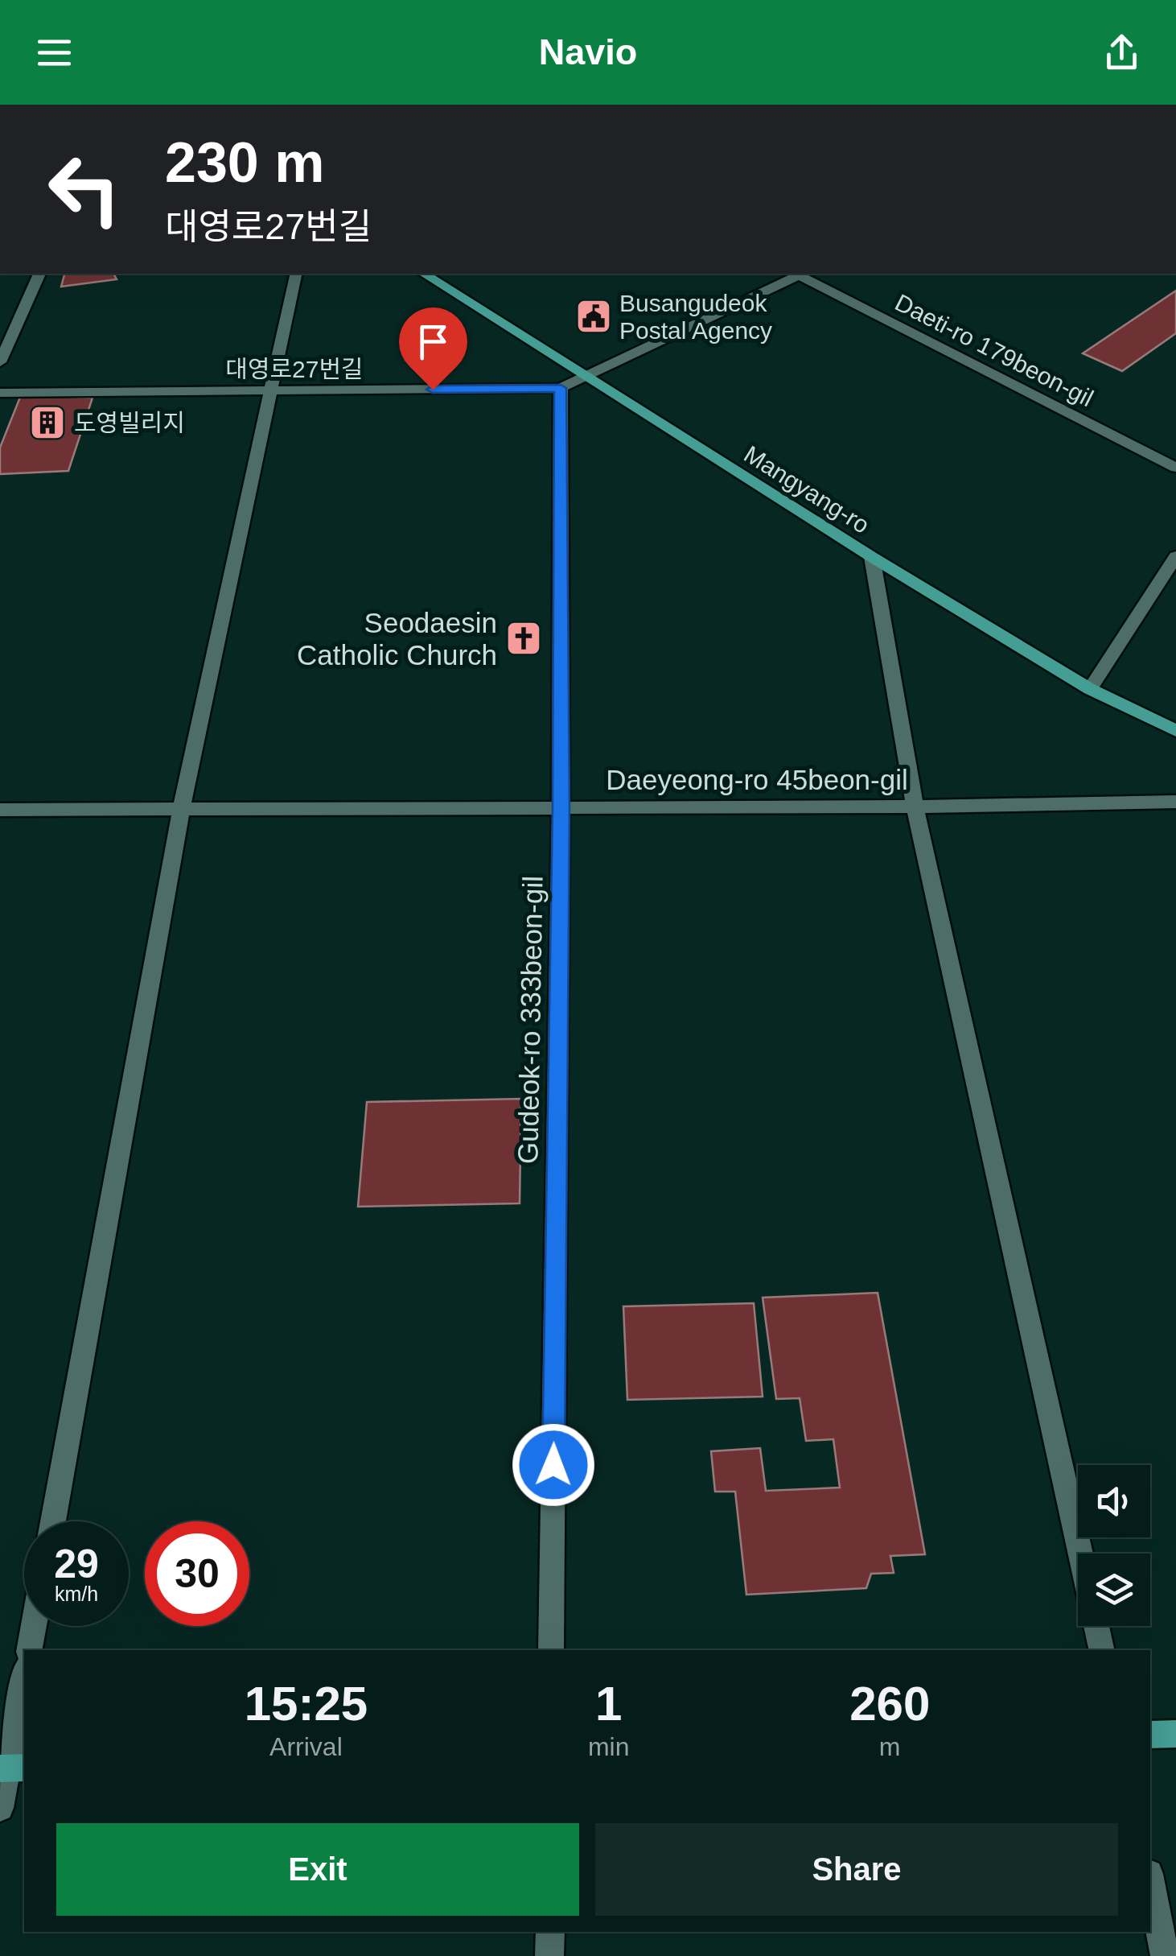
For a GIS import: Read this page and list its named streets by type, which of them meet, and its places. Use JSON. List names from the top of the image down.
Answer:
{
  "streets": {
    "main road": ["Mangyang-ro"],
    "street": [
      "Daeti-ro 179beon-gil",
      "대영로27번길",
      "Daeyeong-ro 45beon-gil",
      "Gudeok-ro 333beon-gil"
    ]
  },
  "crossings": [
    ["대영로27번길", "Mangyang-ro"],
    ["대영로27번길", "Gudeok-ro 333beon-gil"],
    ["Daeyeong-ro 45beon-gil", "Gudeok-ro 333beon-gil"]
  ],
  "places": {
    "public building": ["Busangudeok Postal Agency"],
    "building": ["도영빌리지"],
    "church": ["Seodaesin Catholic Church"]
  },
  "page": {
    "header": "Navio",
    "turn": ["230 m", "대영로27번길"],
    "speed": "29 km/h",
    "limit": "30",
    "eta": [
      "15:25",
      "Arrival",
      "1",
      "min",
      "260",
      "m"
    ],
    "buttons": ["Exit", "Share"]
  }
}
